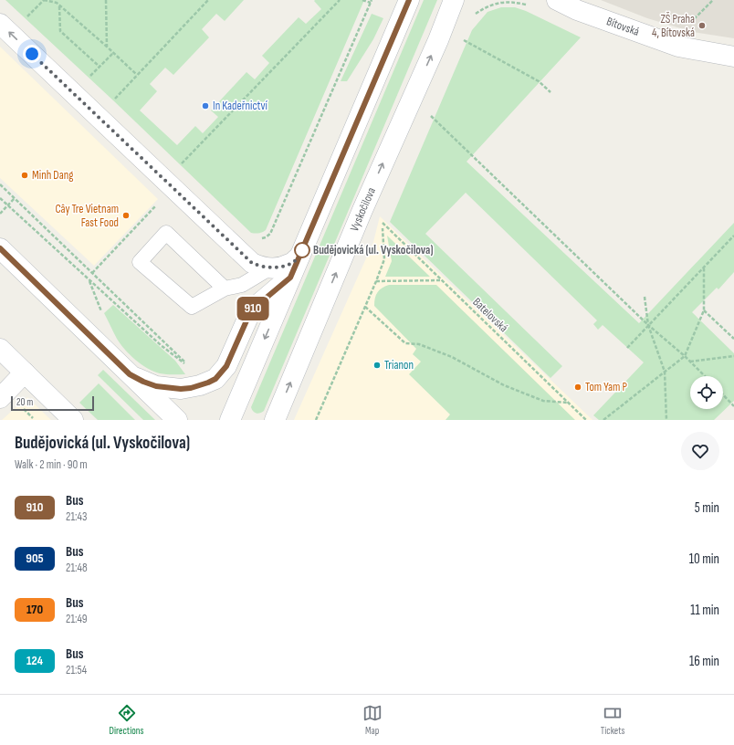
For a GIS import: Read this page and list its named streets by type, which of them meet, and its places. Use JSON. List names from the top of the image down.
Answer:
{
  "streets": {
    "street": ["Bítovská", "Vyskočilova"],
    "path": ["Batelovská"]
  },
  "places": [
    "ZŠ Praha 4, Bítovská",
    "In Kadeřnictví",
    "Minh Dang",
    "Cây Tre Vietnam Fast Food",
    "Budějovická (ul. Vyskočilova)",
    "Trianon",
    "Tom Yam P"
  ],
  "lines": ["bus line 910"],
  "scale_bar": "20 m",
  "page": {
    "on_map": "910",
    "scale": "20 m",
    "heading": ["Budějovická (ul. Vyskočilova)", "Walk · 2 min · 90 m"],
    "list": [
      {
        "mark": "910",
        "name": "Bus",
        "note": "21:43",
        "value": "5 min"
      },
      {
        "mark": "905",
        "name": "Bus",
        "note": "21:48",
        "value": "10 min"
      },
      {
        "mark": "170",
        "name": "Bus",
        "note": "21:49",
        "value": "11 min"
      },
      {
        "mark": "124",
        "name": "Bus",
        "note": "21:54",
        "value": "16 min"
      }
    ],
    "tabs": ["Directions", "Map", "Tickets"]
  }
}
